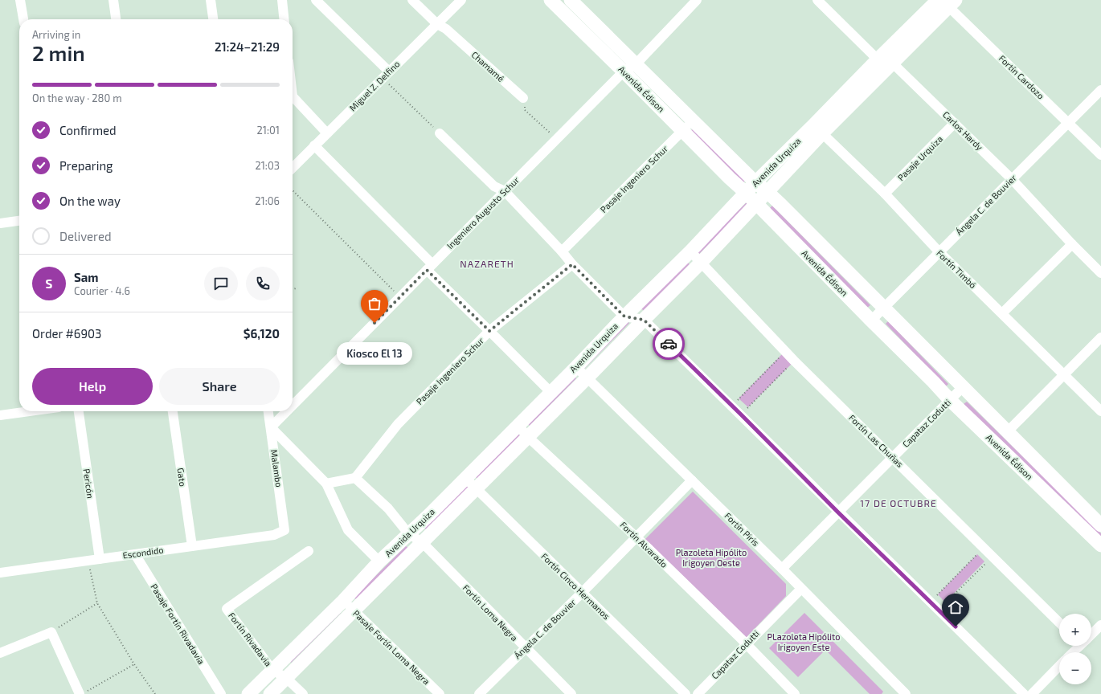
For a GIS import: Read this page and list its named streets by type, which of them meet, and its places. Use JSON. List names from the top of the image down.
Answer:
{
  "streets": {
    "main road": ["Avenida Édison", "Avenida Urquiza"],
    "street": [
      "Chamamé",
      "Fortín Cardozo",
      "Miguel Z. Delfino",
      "Carlos Hardy",
      "Pasaje Urquiza",
      "Pasaje Ingeniero Schur",
      "Ángela C. de Bouvier",
      "Ingeniero Augusto Schur",
      "Fortín Timbó",
      "Capataz Codutti",
      "Fortín Las Chuñas",
      "Malambo",
      "Gato",
      "Pericón",
      "Fortín Piris",
      "Fortín Alvarado",
      "Escondido",
      "Fortín Cinco Hermanos",
      "Fortín Loma Negra",
      "Pasaje Fortín Rivadavia",
      "Fortín Rivadavia",
      "Pasaje Fortín Loma Negra"
    ]
  },
  "crossings": [
    ["Chamamé", "Miguel Z. Delfino"],
    ["Fortín Cardozo", "Avenida Urquiza"],
    ["Fortín Cardozo", "Ángela C. de Bouvier"],
    ["Avenida Édison", "Avenida Urquiza"],
    ["Avenida Édison", "Pasaje Ingeniero Schur"],
    ["Avenida Édison", "Ángela C. de Bouvier"],
    ["Avenida Édison", "Ingeniero Augusto Schur"],
    ["Avenida Édison", "Capataz Codutti"],
    ["Carlos Hardy", "Pasaje Urquiza"],
    ["Carlos Hardy", "Avenida Urquiza"],
    ["Carlos Hardy", "Ángela C. de Bouvier"],
    ["Pasaje Urquiza", "Fortín Timbó"],
    ["Avenida Urquiza", "Fortín Timbó"],
    ["Avenida Urquiza", "Fortín Las Chuñas"],
    ["Avenida Urquiza", "Fortín Piris"],
    ["Avenida Urquiza", "Fortín Alvarado"],
    ["Avenida Urquiza", "Fortín Cinco Hermanos"],
    ["Avenida Urquiza", "Fortín Loma Negra"],
    ["Avenida Urquiza", "Fortín Rivadavia"],
    ["Avenida Urquiza", "Pasaje Fortín Loma Negra"],
    ["Pasaje Ingeniero Schur", "Fortín Loma Negra"],
    ["Ángela C. de Bouvier", "Fortín Timbó"],
    ["Ángela C. de Bouvier", "Fortín Piris"],
    ["Ángela C. de Bouvier", "Fortín Alvarado"],
    ["Ángela C. de Bouvier", "Fortín Cinco Hermanos"],
    ["Ángela C. de Bouvier", "Fortín Loma Negra"],
    ["Ingeniero Augusto Schur", "Malambo"],
    ["Capataz Codutti", "Fortín Las Chuñas"],
    ["Capataz Codutti", "Fortín Piris"],
    ["Capataz Codutti", "Fortín Alvarado"],
    ["Malambo", "Escondido"],
    ["Gato", "Escondido"],
    ["Pericón", "Escondido"],
    ["Escondido", "Pasaje Fortín Rivadavia"]
  ],
  "districts": ["NAZARETH", "17 DE OCTUBRE"],
  "parks": ["Plazoleta Hipólito Irigoyen Oeste", "PLazoleta Hipólito Irigoyen Este"],
  "places": ["Kiosco El 13"],
  "page": {
    "heading": ["2 min", "Arriving in", "21:24–21:29"],
    "panel": [
      "Sam",
      "Courier · 4.6",
      "Order #6903",
      "$6,120"
    ],
    "bar": "On the way · 280 m",
    "list": [
      ["Confirmed", "21:01"],
      ["Preparing", "21:03"],
      ["On the way", "21:06"],
      "Delivered"
    ],
    "round": "S",
    "bubble": "Kiosco El 13",
    "buttons": ["Help", "Share"],
    "map_buttons": ["+", "−"]
  }
}
